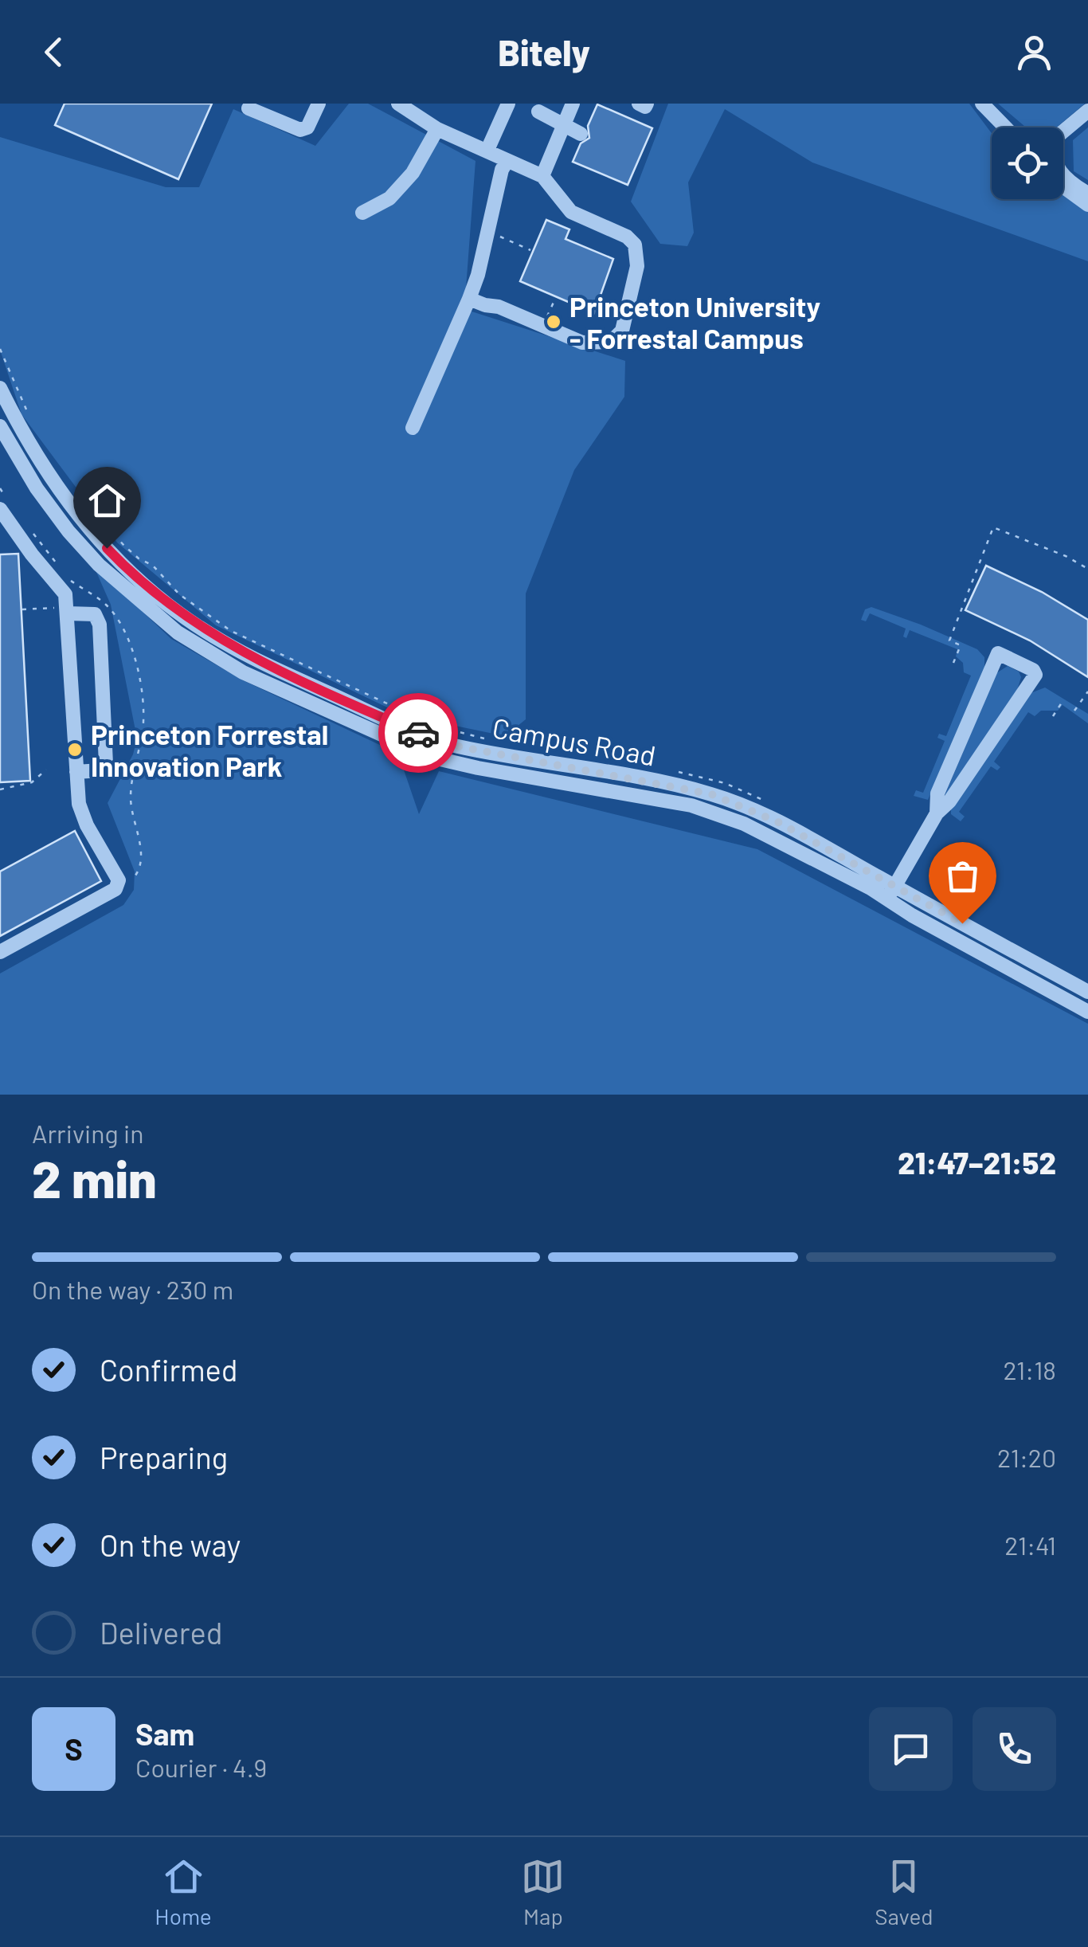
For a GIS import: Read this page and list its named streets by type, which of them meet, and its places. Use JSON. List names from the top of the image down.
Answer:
{
  "streets": {
    "street": ["Campus Road"]
  },
  "places": ["Princeton University - Forrestal Campus", "Princeton Forrestal Innovation Park"],
  "page": {
    "header": "Bitely",
    "heading": ["2 min", "Arriving in", "21:47–21:52"],
    "panel": ["Sam", "Courier · 4.9"],
    "bar": "On the way · 230 m",
    "list": [
      ["Confirmed", "21:18"],
      ["Preparing", "21:20"],
      ["On the way", "21:41"],
      "Delivered"
    ],
    "round": "S",
    "tabs": ["Home", "Map", "Saved"]
  }
}
